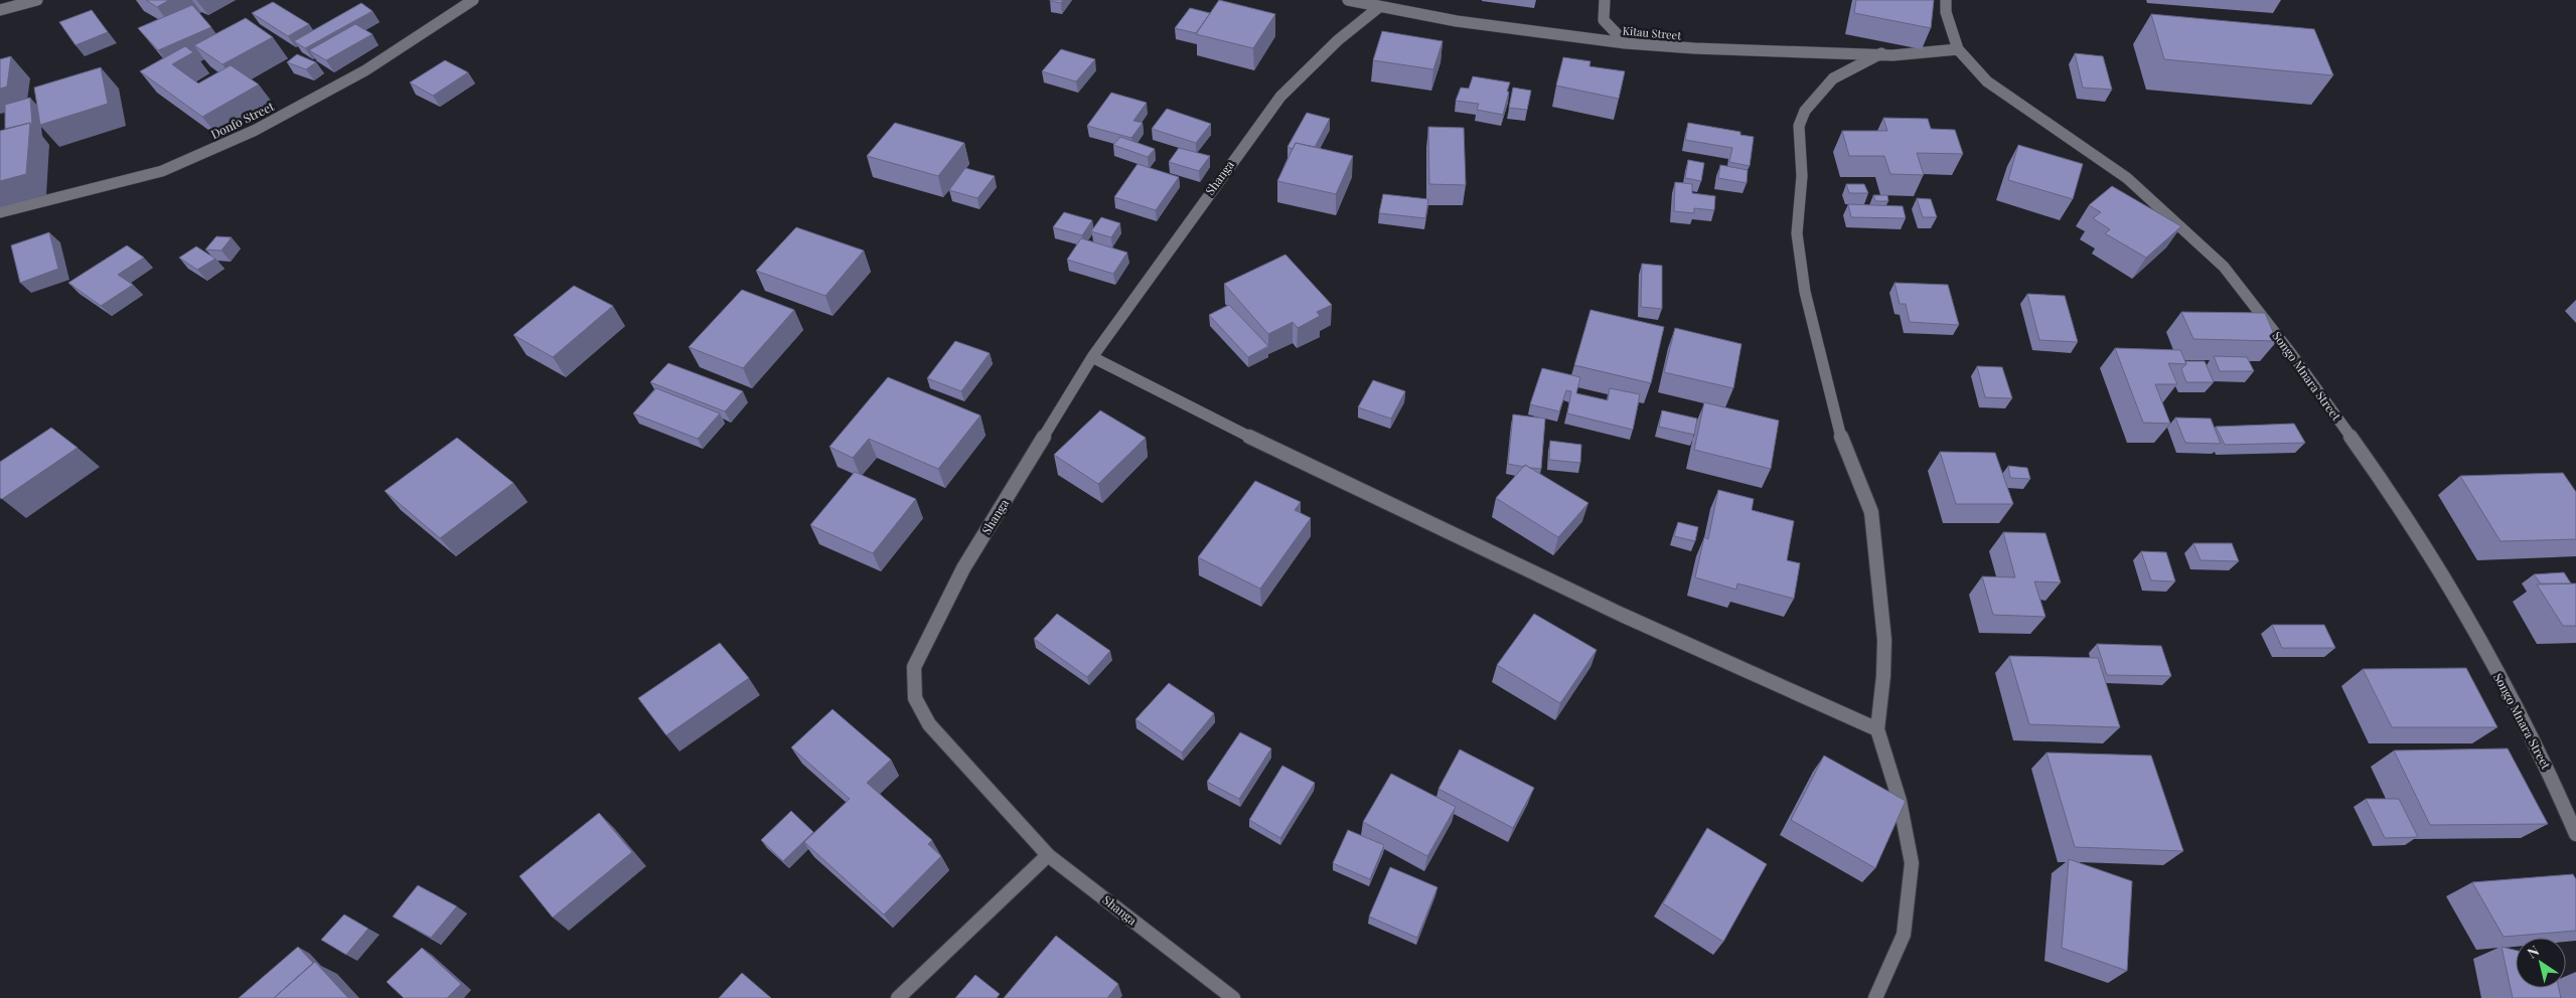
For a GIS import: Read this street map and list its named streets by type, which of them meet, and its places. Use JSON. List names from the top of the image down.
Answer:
{
  "streets": {
    "street": [
      "Kitau Street",
      "Donfo Street",
      "Shanga",
      "Songo Mnara Street"
    ]
  },
  "crossings": [
    ["Kitau Street", "Shanga"],
    ["Kitau Street", "Songo Mnara Street"]
  ],
  "north": "top left"
}
